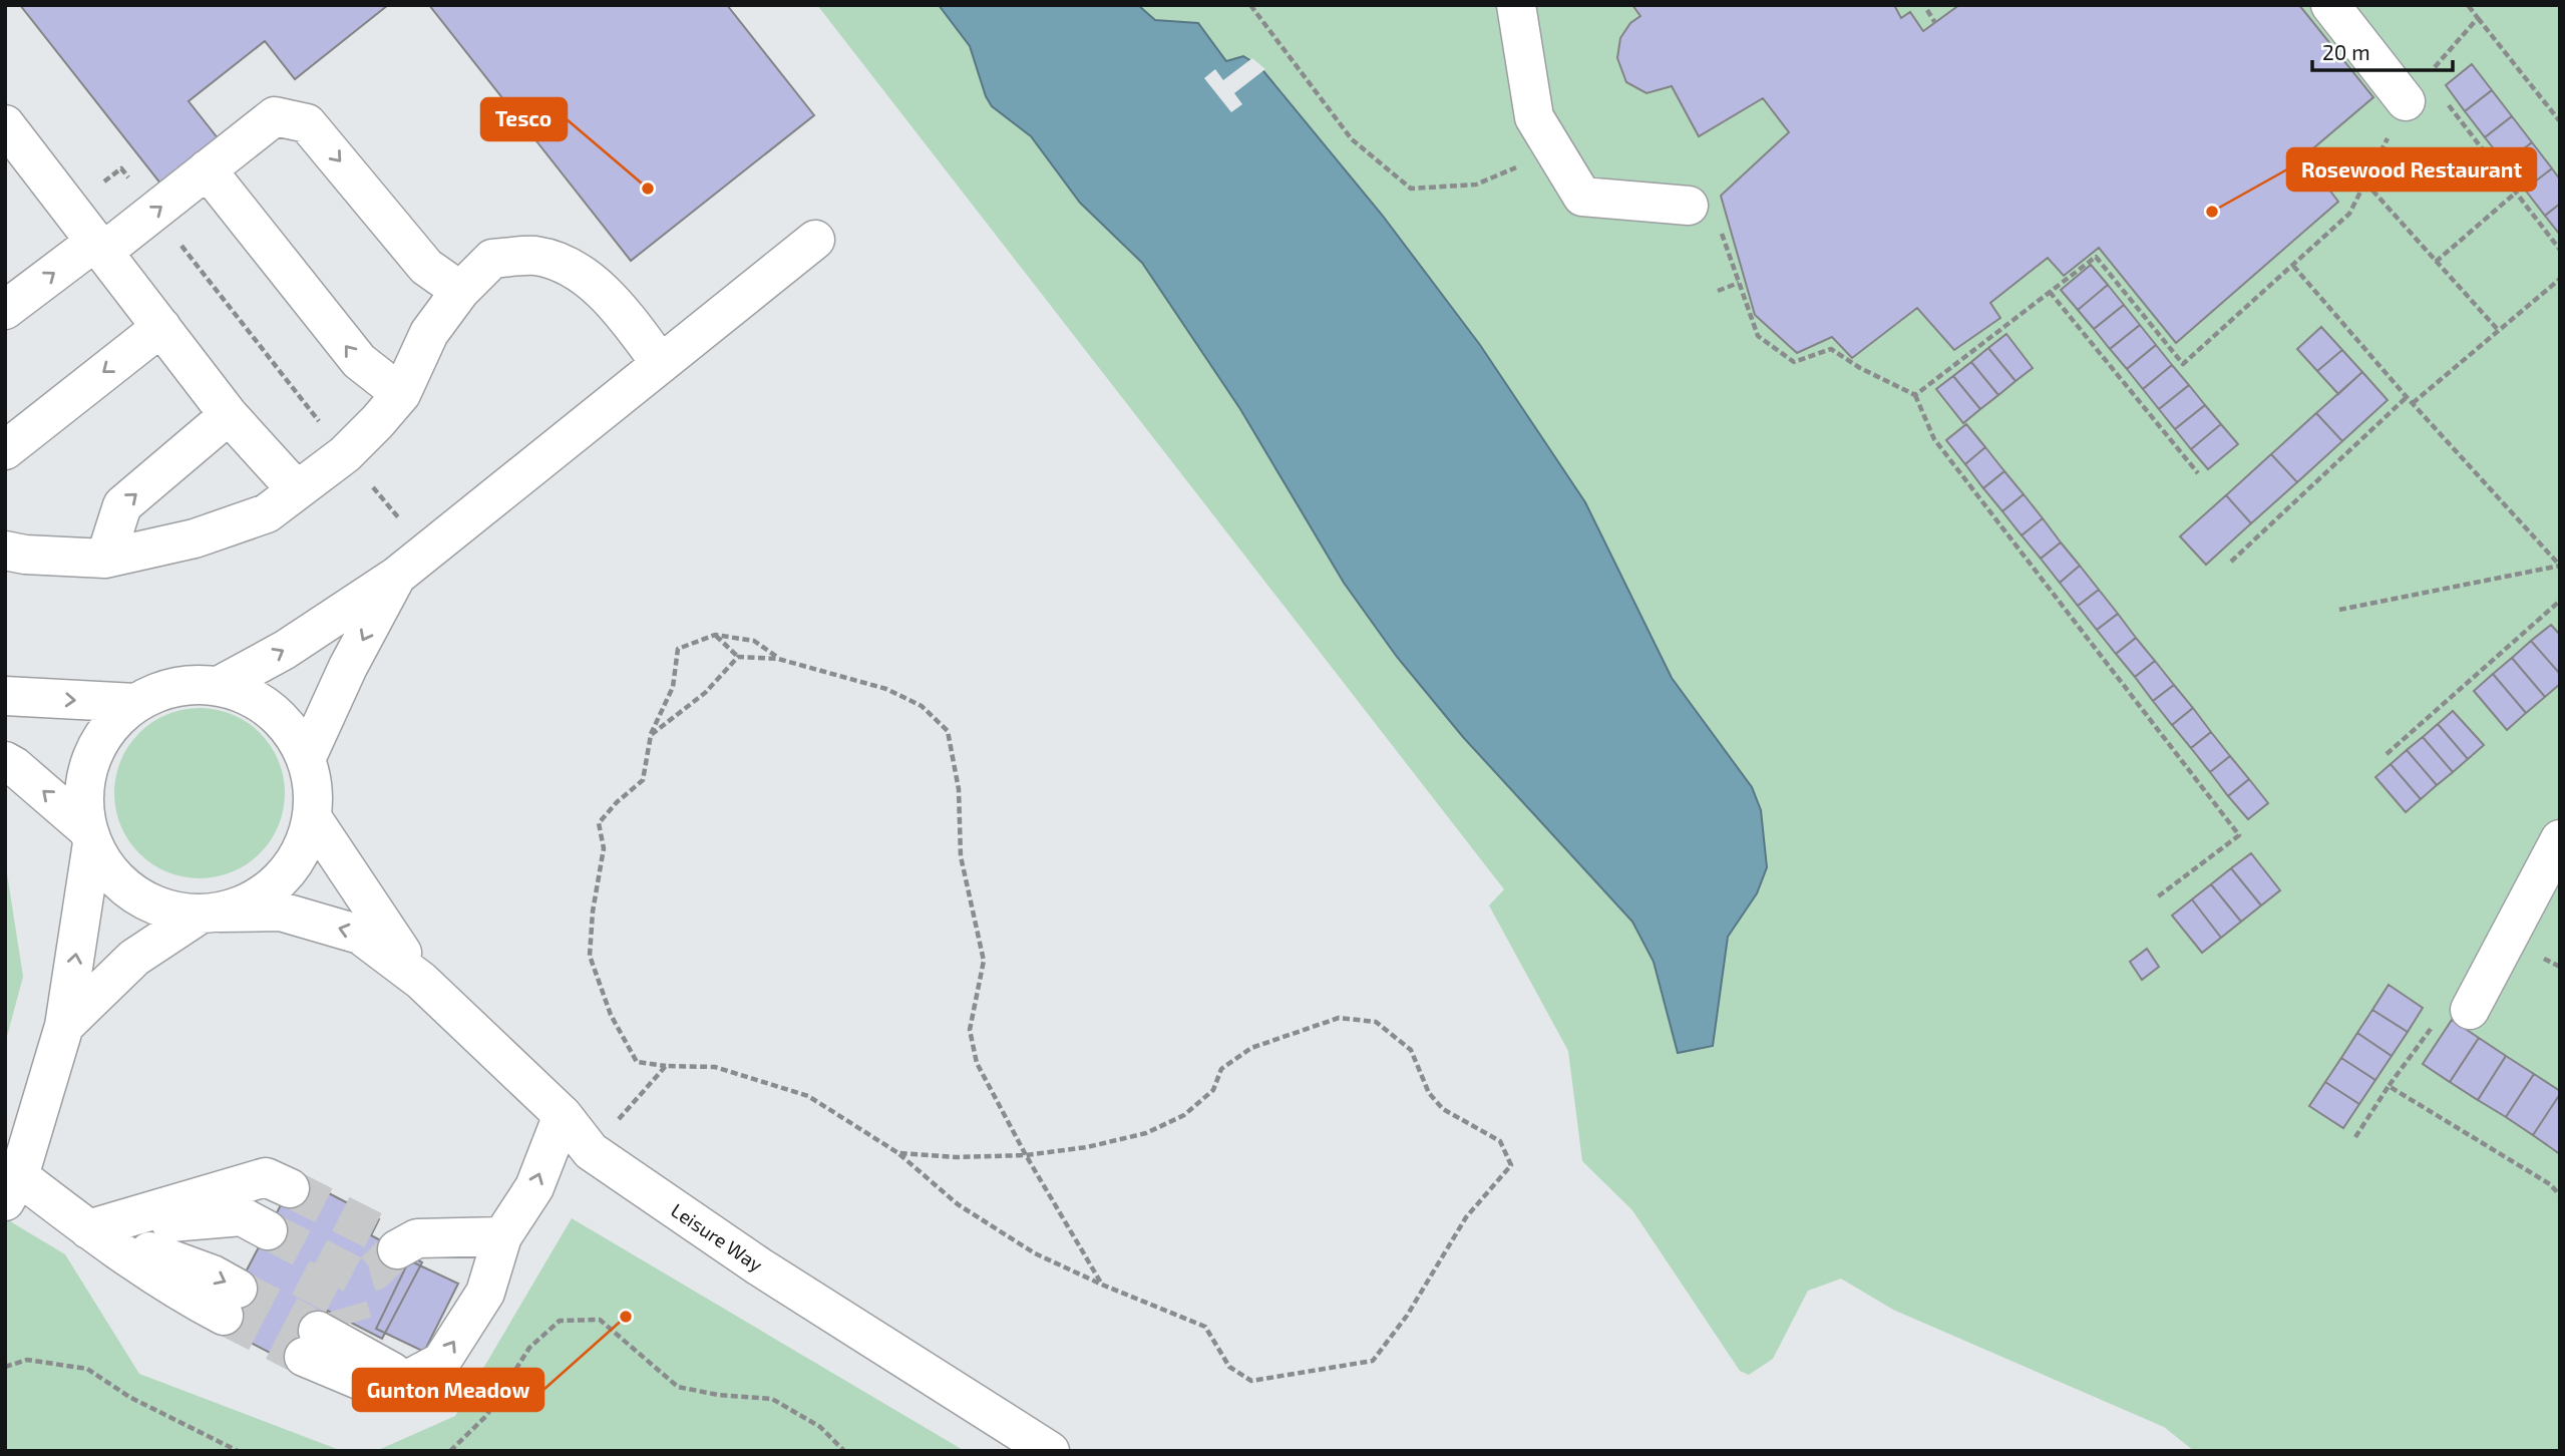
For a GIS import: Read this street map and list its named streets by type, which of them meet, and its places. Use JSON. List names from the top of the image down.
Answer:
{
  "streets": {
    "street": ["Leisure Way"]
  },
  "places": ["Tesco", "Rosewood Restaurant", "Gunton Meadow"],
  "scale_bar": "20 m"
}
